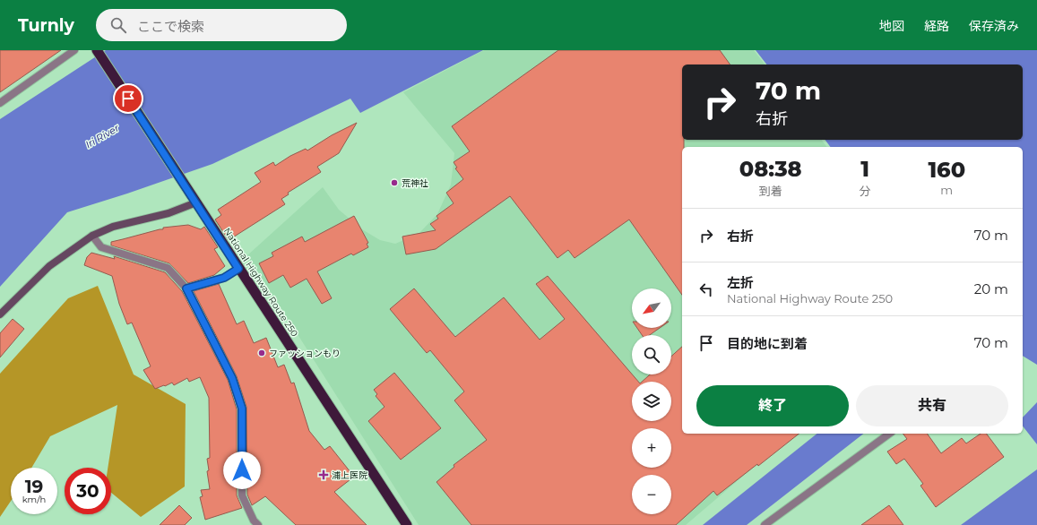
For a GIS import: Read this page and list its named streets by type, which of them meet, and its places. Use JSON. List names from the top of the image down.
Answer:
{
  "streets": {
    "highway": ["National Highway Route 250"]
  },
  "water": ["Iri River"],
  "places": {
    "other": ["荒神社", "ファッションもり"],
    "health": ["浦上医院"]
  },
  "north": "bottom left",
  "page": {
    "header": "Turnly",
    "search": "ここで検索",
    "nav": ["地図", "経路", "保存済み"],
    "turn": ["70 m", "右折"],
    "eta": [
      "08:38",
      "到着",
      "1",
      "分",
      "160",
      "m"
    ],
    "list": [
      {
        "name": "右折",
        "value": "70 m"
      },
      {
        "name": "左折",
        "note": "National Highway Route 250",
        "value": "20 m"
      },
      {
        "name": "目的地に到着",
        "value": "70 m"
      }
    ],
    "map_buttons": ["+", "−"],
    "buttons": ["終了", "共有"],
    "speed": "19 km/h",
    "limit": "30"
  }
}
